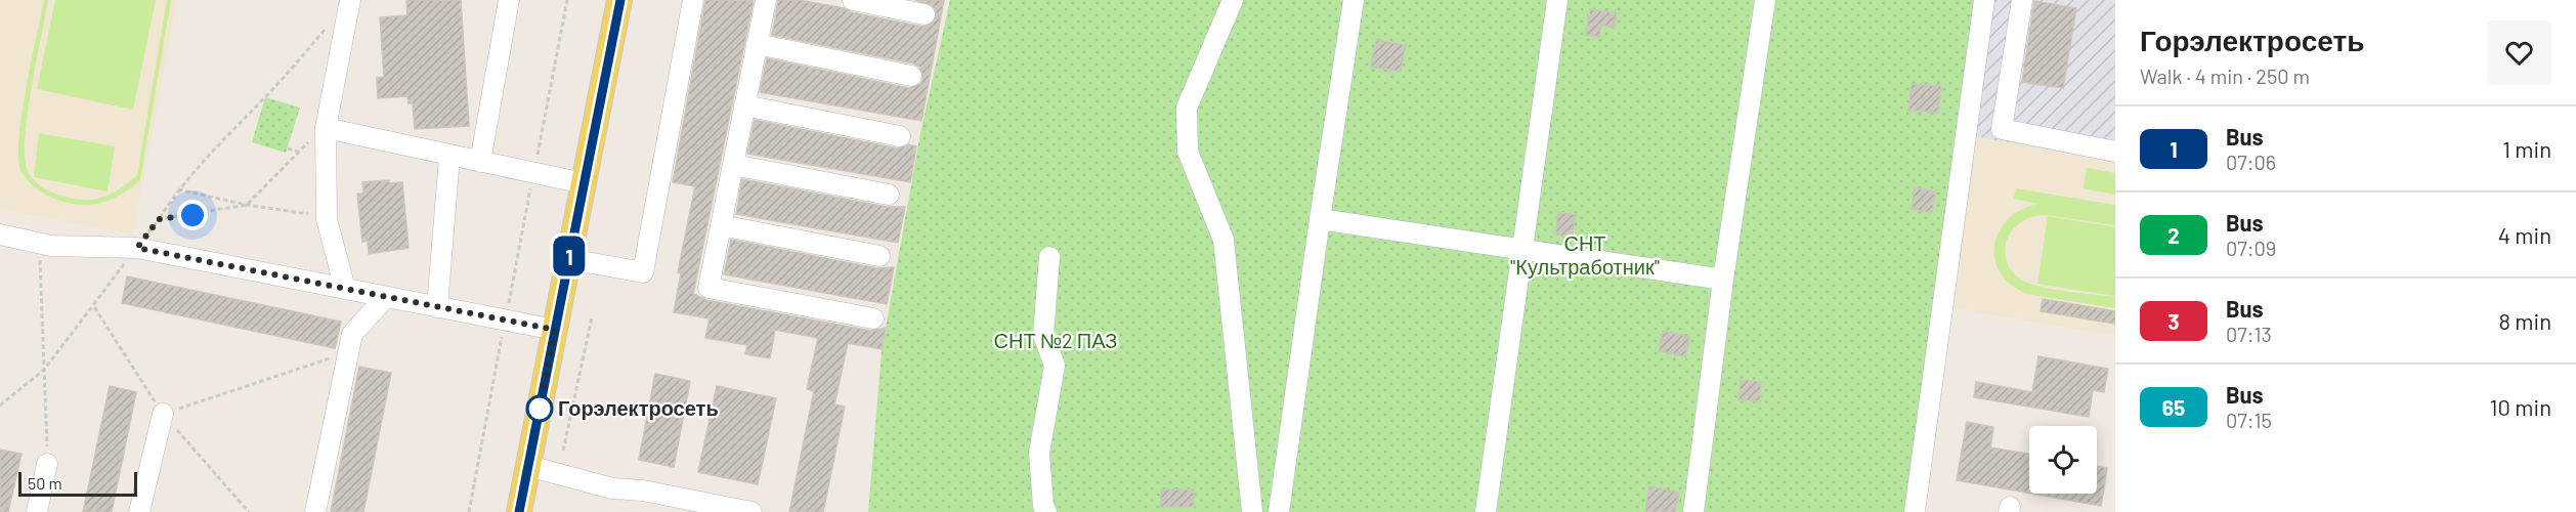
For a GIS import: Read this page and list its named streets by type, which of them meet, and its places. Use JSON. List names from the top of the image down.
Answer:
{
  "parks": ["СНТ \"Культработник\"", "СНТ №2 ПАЗ"],
  "places": ["Горэлектросеть"],
  "lines": ["bus line 1"],
  "scale_bar": "50 m",
  "page": {
    "on_map": "1",
    "heading": ["Горэлектросеть", "Walk · 4 min · 250 m"],
    "list": [
      {
        "mark": "1",
        "name": "Bus",
        "note": "07:06",
        "value": "1 min"
      },
      {
        "mark": "2",
        "name": "Bus",
        "note": "07:09",
        "value": "4 min"
      },
      {
        "mark": "3",
        "name": "Bus",
        "note": "07:13",
        "value": "8 min"
      },
      {
        "mark": "65",
        "name": "Bus",
        "note": "07:15",
        "value": "10 min"
      }
    ],
    "scale": "50 m"
  }
}
